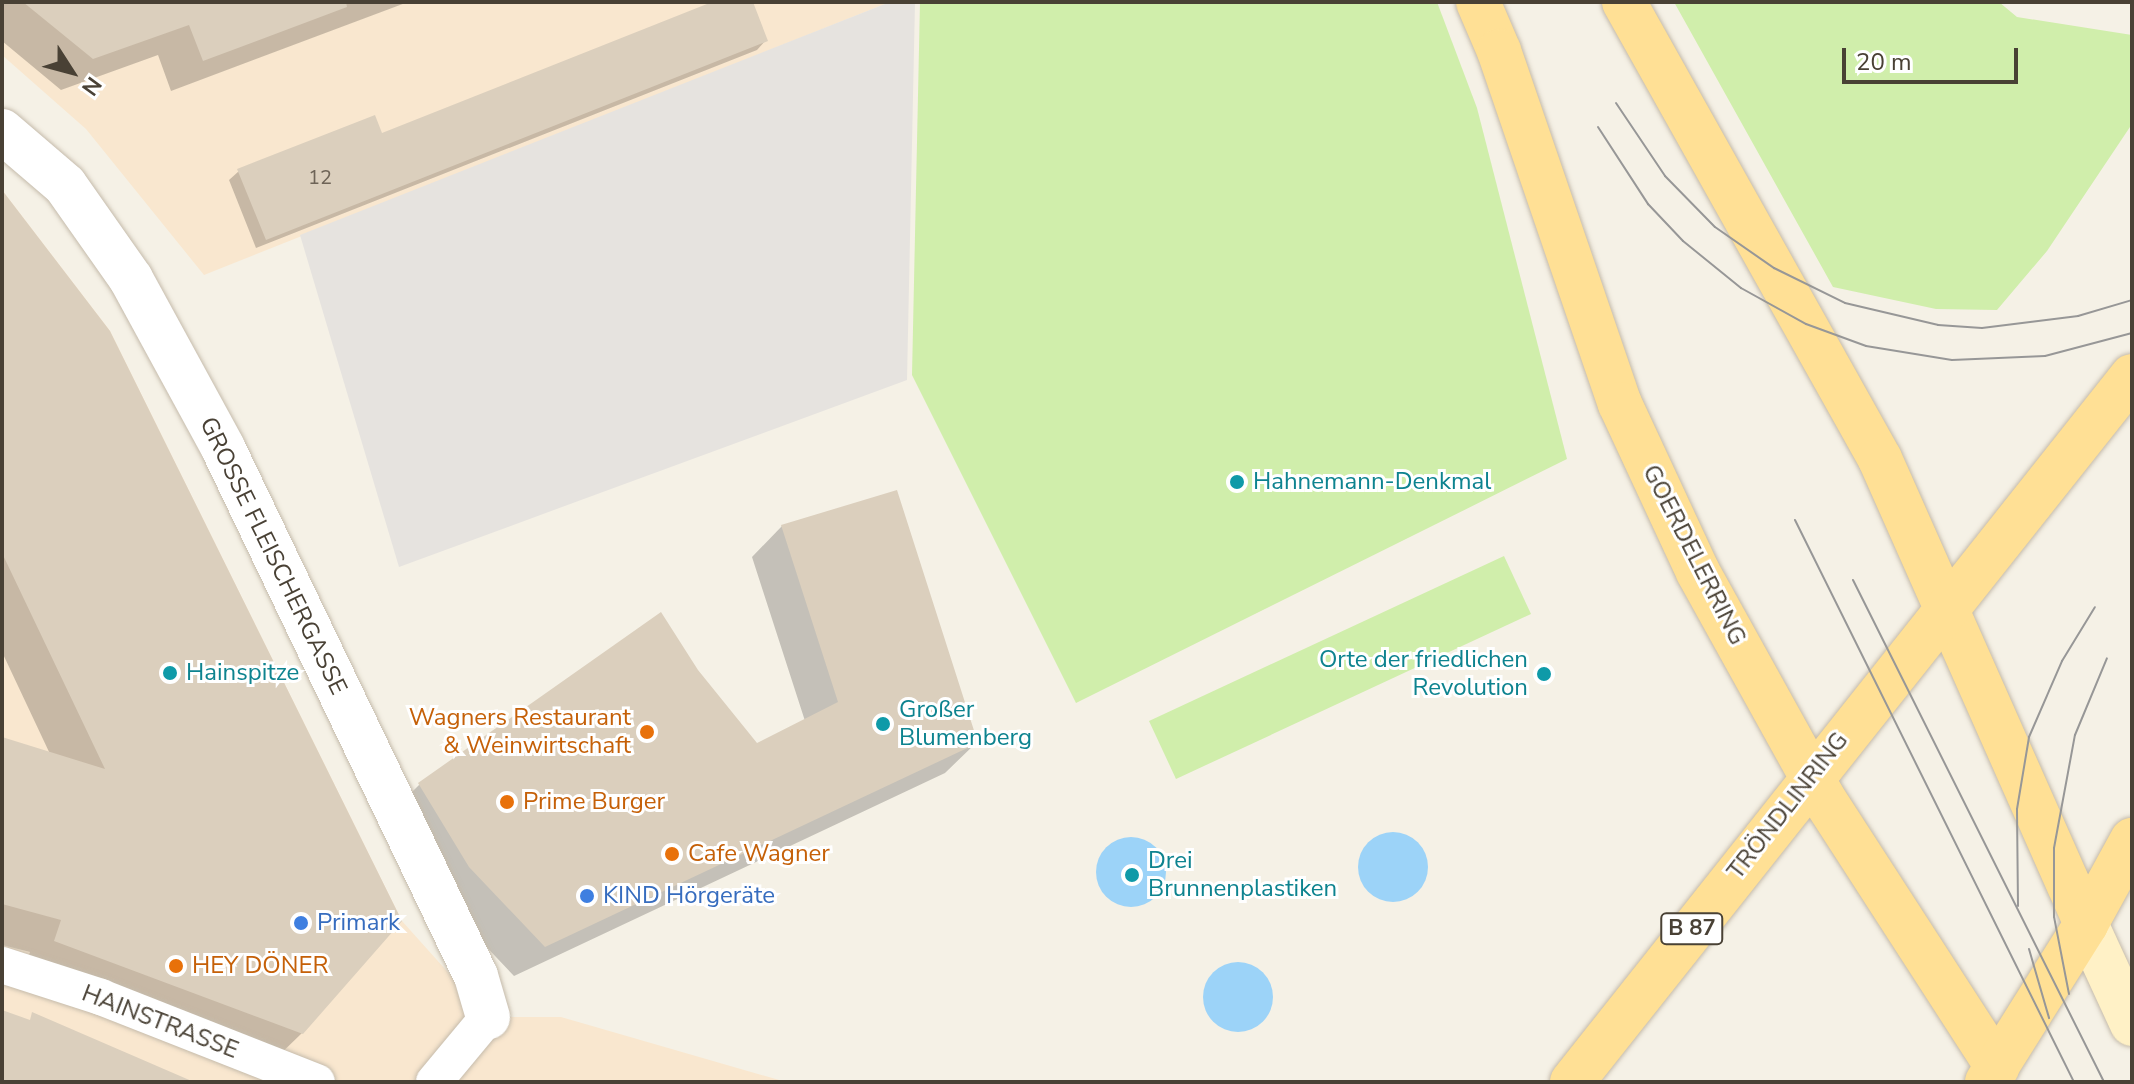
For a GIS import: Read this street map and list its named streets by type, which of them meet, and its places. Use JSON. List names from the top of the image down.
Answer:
{
  "streets": {
    "main road": ["GOERDELERRING", "TRÖNDLINRING", "B 87"],
    "street": ["GROSSE FLEISCHERGASSE", "HAINSTRASSE"]
  },
  "crossings": [
    ["GOERDELERRING", "TRÖNDLINRING"],
    ["TRÖNDLINRING", "B 87"]
  ],
  "places": [
    "Hahnemann-Denkmal",
    "Hainspitze",
    "Orte der friedlichen Revolution",
    "Großer Blumenberg",
    "Wagners Restaurant & Weinwirtschaft",
    "Prime Burger",
    "Cafe Wagner",
    "Drei Brunnenplastiken",
    "KIND Hörgeräte",
    "Primark",
    "HEY DÖNER"
  ],
  "house_numbers": ["12"],
  "scale_bar": "20 m",
  "north": "bottom right"
}
